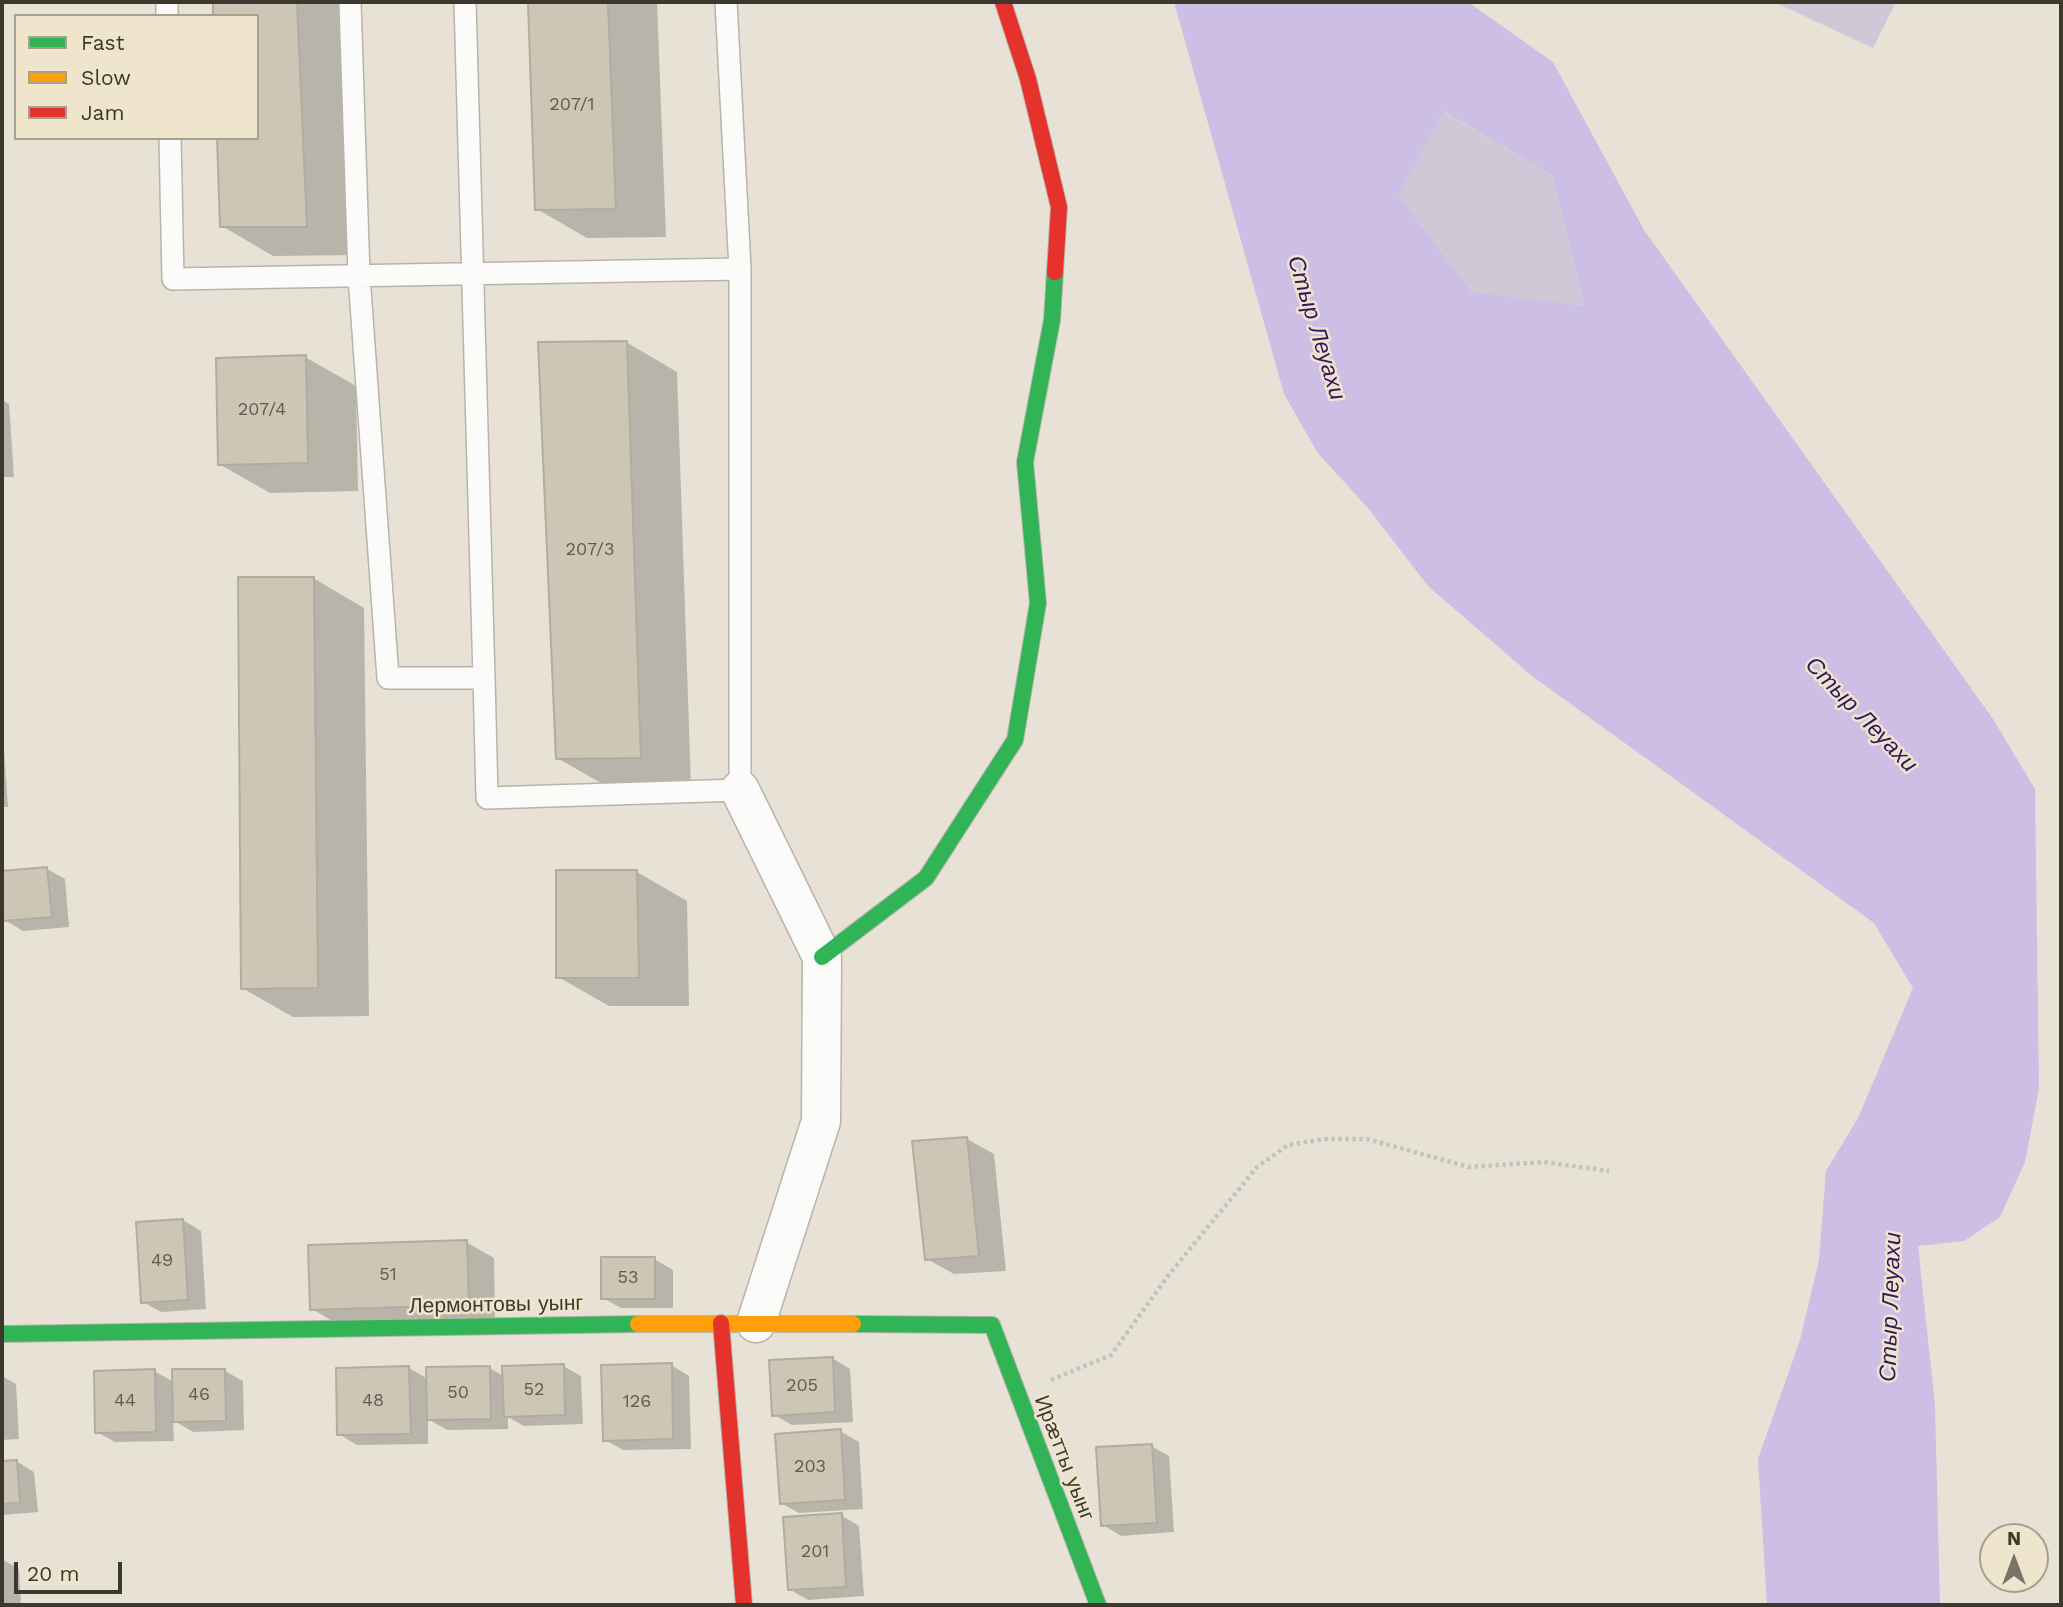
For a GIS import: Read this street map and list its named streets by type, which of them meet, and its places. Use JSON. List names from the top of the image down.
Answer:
{
  "streets": {
    "street": ["Лермонтовы уынг", "Ирæтты уынг"]
  },
  "crossings": [
    ["Лермонтовы уынг", "Ирæтты уынг"]
  ],
  "water": ["Стыр Леуахи"],
  "house_numbers": [
    "207/1",
    "207/4",
    "207/3",
    "49",
    "51",
    "53",
    "205",
    "52",
    "50",
    "46",
    "44",
    "48",
    "126",
    "203",
    "201"
  ],
  "legend": ["Fast", "Slow", "Jam"],
  "scale_bar": "20 m",
  "north": "top"
}
